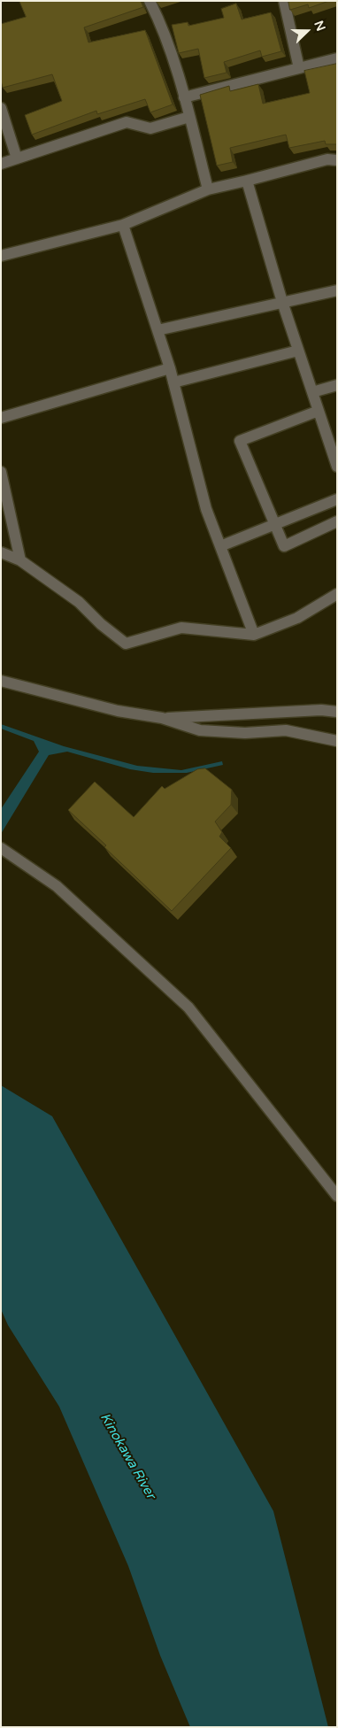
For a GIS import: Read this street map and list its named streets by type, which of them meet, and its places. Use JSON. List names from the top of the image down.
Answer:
{
  "water": ["Kinokawa River"],
  "north": "right"
}
